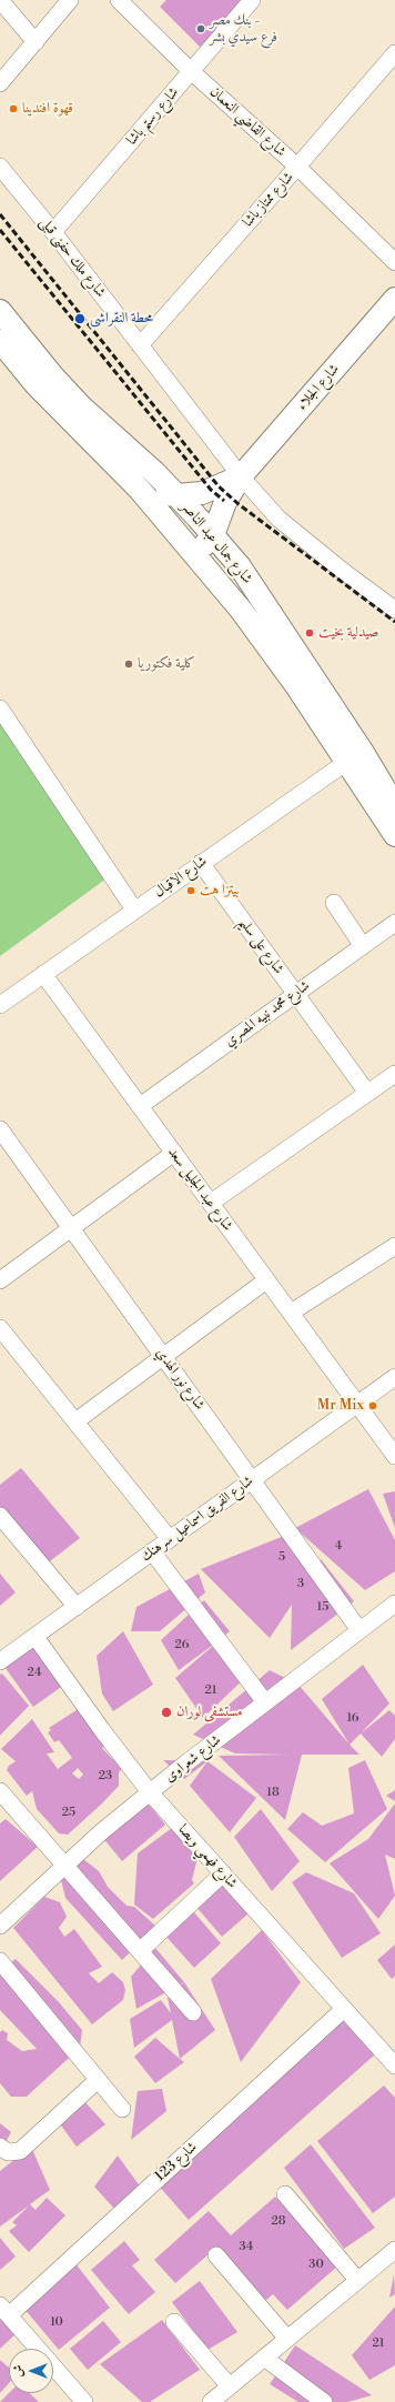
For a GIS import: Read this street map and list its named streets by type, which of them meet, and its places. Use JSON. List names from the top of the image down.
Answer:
{
  "streets": {
    "main road": ["شارع الجلاء", "شارع جمال عبد الناصر"],
    "street": [
      "شارع رستم باشا",
      "شارع القاضي النعمان",
      "شارع ممتاز باشا",
      "شارع ملك حفنى قبلى",
      "شارع الاقبال",
      "شارع على سليم",
      "شارع محمد نبيه المصري",
      "شارع عبد الجليل سعد",
      "شارع نور الهدي",
      "شارع الفريق اسماعيل سرهنك",
      "شارع شعراوى",
      "شارع فهمي ويصا",
      "شارع 123"
    ]
  },
  "crossings": [
    ["شارع رستم باشا", "شارع القاضي النعمان"],
    ["شارع رستم باشا", "شارع ملك حفنى قبلى"],
    ["شارع القاضي النعمان", "شارع ممتاز باشا"],
    ["شارع ممتاز باشا", "شارع ملك حفنى قبلى"],
    ["شارع ملك حفنى قبلى", "شارع الجلاء"],
    ["شارع الجلاء", "شارع جمال عبد الناصر"],
    ["شارع جمال عبد الناصر", "شارع الاقبال"],
    ["شارع الاقبال", "شارع على سليم"],
    ["شارع الاقبال", "شارع عبد الجليل سعد"],
    ["شارع على سليم", "شارع محمد نبيه المصري"],
    ["شارع محمد نبيه المصري", "شارع عبد الجليل سعد"],
    ["شارع عبد الجليل سعد", "شارع الفريق اسماعيل سرهنك"],
    ["شارع نور الهدي", "شارع الفريق اسماعيل سرهنك"],
    ["شارع نور الهدي", "شارع شعراوى"],
    ["شارع الفريق اسماعيل سرهنك", "شارع فهمي ويصا"],
    ["شارع شعراوى", "شارع فهمي ويصا"],
    ["شارع فهمي ويصا", "شارع 123"]
  ],
  "places": [
    "بنك مصر - فرع سيدي بشر",
    "قهوة افندينا",
    "محطة النقراشى",
    "صيدلية بخيت",
    "كلية فكتوريا",
    "بيتزا هت",
    "Mr Mix",
    "مستشفى لوران"
  ],
  "house_numbers": [
    "4",
    "5",
    "3",
    "15",
    "26",
    "24",
    "21",
    "16",
    "23",
    "18",
    "25",
    "28",
    "34",
    "30",
    "10",
    "21"
  ],
  "north": "left"
}
